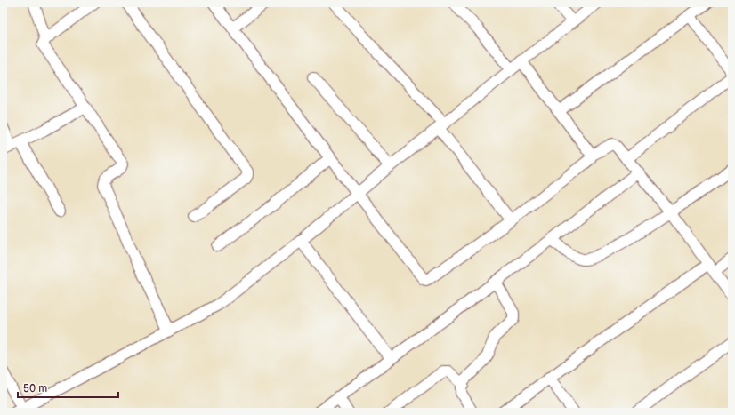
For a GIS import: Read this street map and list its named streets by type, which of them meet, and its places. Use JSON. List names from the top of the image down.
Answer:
{
  "scale_bar": "50 m"
}
